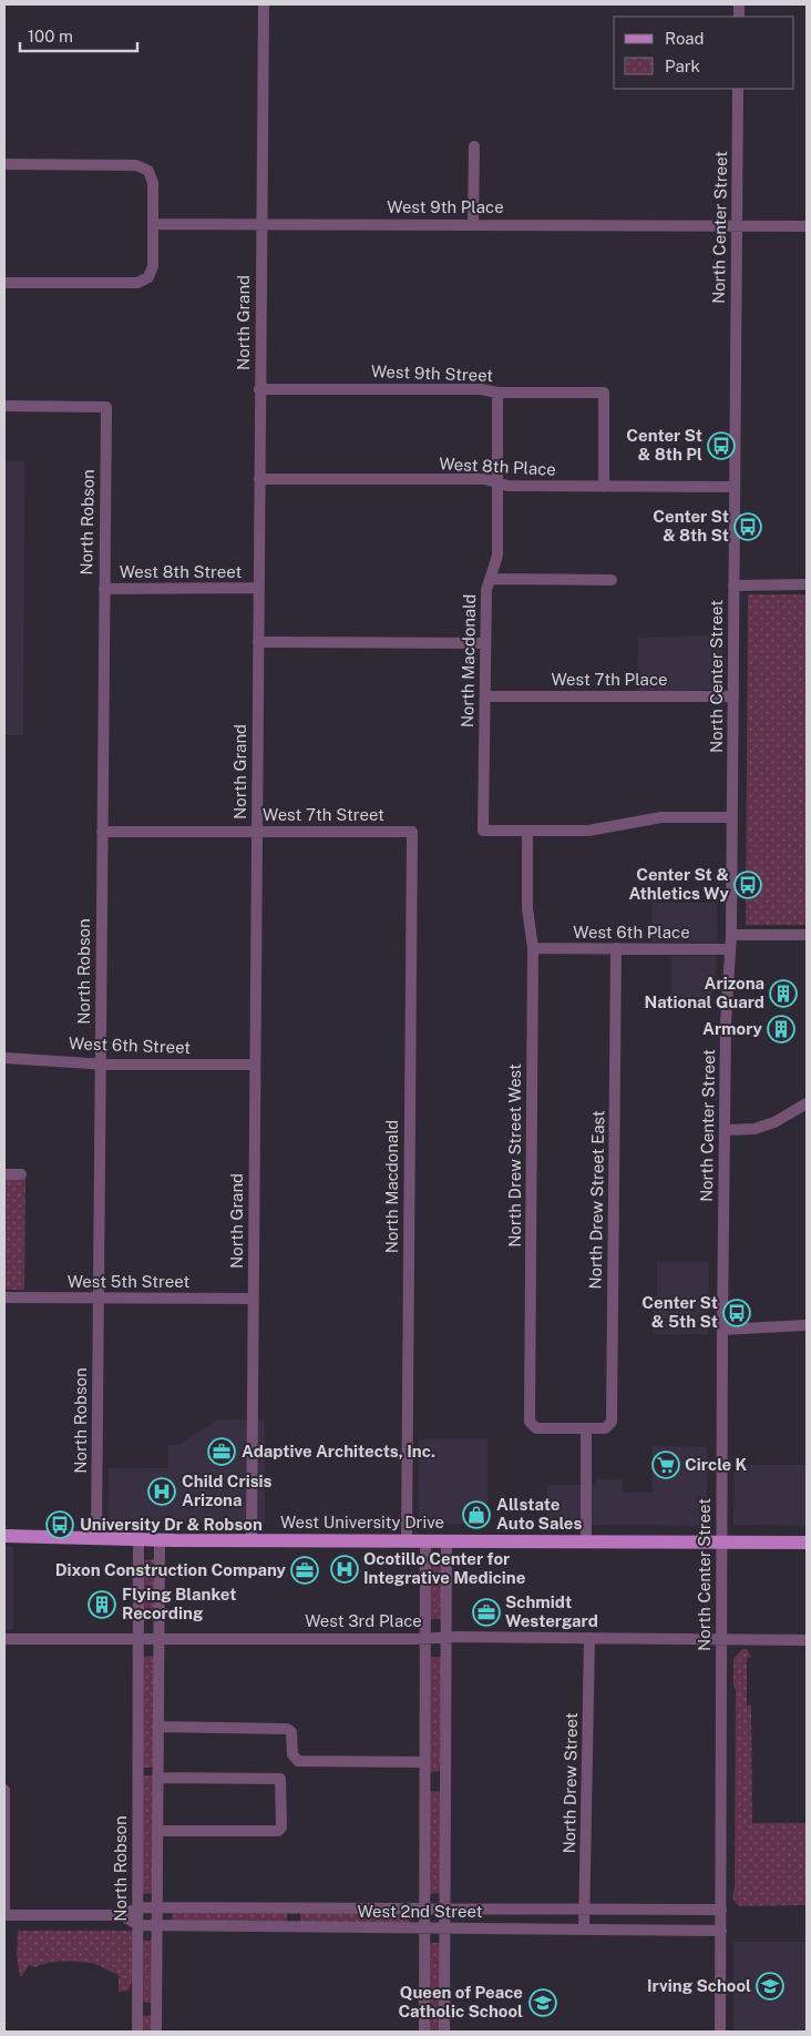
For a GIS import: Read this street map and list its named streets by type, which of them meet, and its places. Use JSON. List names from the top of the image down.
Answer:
{
  "streets": {
    "main road": ["West University Drive"],
    "street": [
      "West 9th Place",
      "North Center Street",
      "North Grand",
      "West 9th Street",
      "West 8th Place",
      "North Robson",
      "West 8th Street",
      "North Macdonald",
      "West 7th Place",
      "West 7th Street",
      "West 6th Place",
      "West 6th Street",
      "North Drew Street West",
      "North Drew Street East",
      "West 5th Street",
      "West 3rd Place",
      "North Drew Street",
      "West 2nd Street"
    ]
  },
  "crossings": [
    ["West 9th Place", "North Center Street"],
    ["West 9th Place", "North Grand"],
    ["North Center Street", "West 8th Place"],
    ["North Center Street", "West 7th Place"],
    ["North Center Street", "West 6th Place"],
    ["North Center Street", "West University Drive"],
    ["North Center Street", "West 3rd Place"],
    ["North Center Street", "West 2nd Street"],
    ["North Grand", "West 9th Street"],
    ["North Grand", "West 8th Place"],
    ["North Grand", "West 8th Street"],
    ["North Grand", "West 7th Street"],
    ["North Grand", "West 6th Street"],
    ["North Grand", "West 5th Street"],
    ["North Grand", "West University Drive"],
    ["West 9th Street", "West 8th Place"],
    ["West 9th Street", "North Macdonald"],
    ["West 8th Place", "North Macdonald"],
    ["North Robson", "West 8th Street"],
    ["North Robson", "West 7th Street"],
    ["North Robson", "West 6th Street"],
    ["North Robson", "West 5th Street"],
    ["North Robson", "West University Drive"],
    ["North Robson", "West 3rd Place"],
    ["North Robson", "West 2nd Street"],
    ["North Macdonald", "West 7th Place"],
    ["North Macdonald", "West 7th Street"],
    ["North Macdonald", "North Drew Street West"],
    ["North Macdonald", "West University Drive"],
    ["West 6th Place", "North Drew Street West"],
    ["West 6th Place", "North Drew Street East"],
    ["North Drew Street West", "North Drew Street East"],
    ["West 3rd Place", "North Drew Street"],
    ["North Drew Street", "West 2nd Street"]
  ],
  "places": {
    "bus stop": [
      "Center St & 8th Pl",
      "Center St & 8th St",
      "Center St & Athletics Wy",
      "Center St & 5th St",
      "University Dr & Robson"
    ],
    "building": ["Arizona National Guard", "Armory", "Flying Blanket Recording"],
    "office": ["Adaptive Architects, Inc.", "Dixon Construction Company", "Schmidt Westergard"],
    "supermarket": ["Circle K"],
    "hospital": ["Child Crisis Arizona", "Ocotillo Center for Integrative Medicine"],
    "shop": ["Allstate Auto Sales"],
    "school or university": ["Irving School", "Queen of Peace Catholic School"]
  },
  "legend": ["Road", "Park"],
  "scale_bar": "100 m"
}
